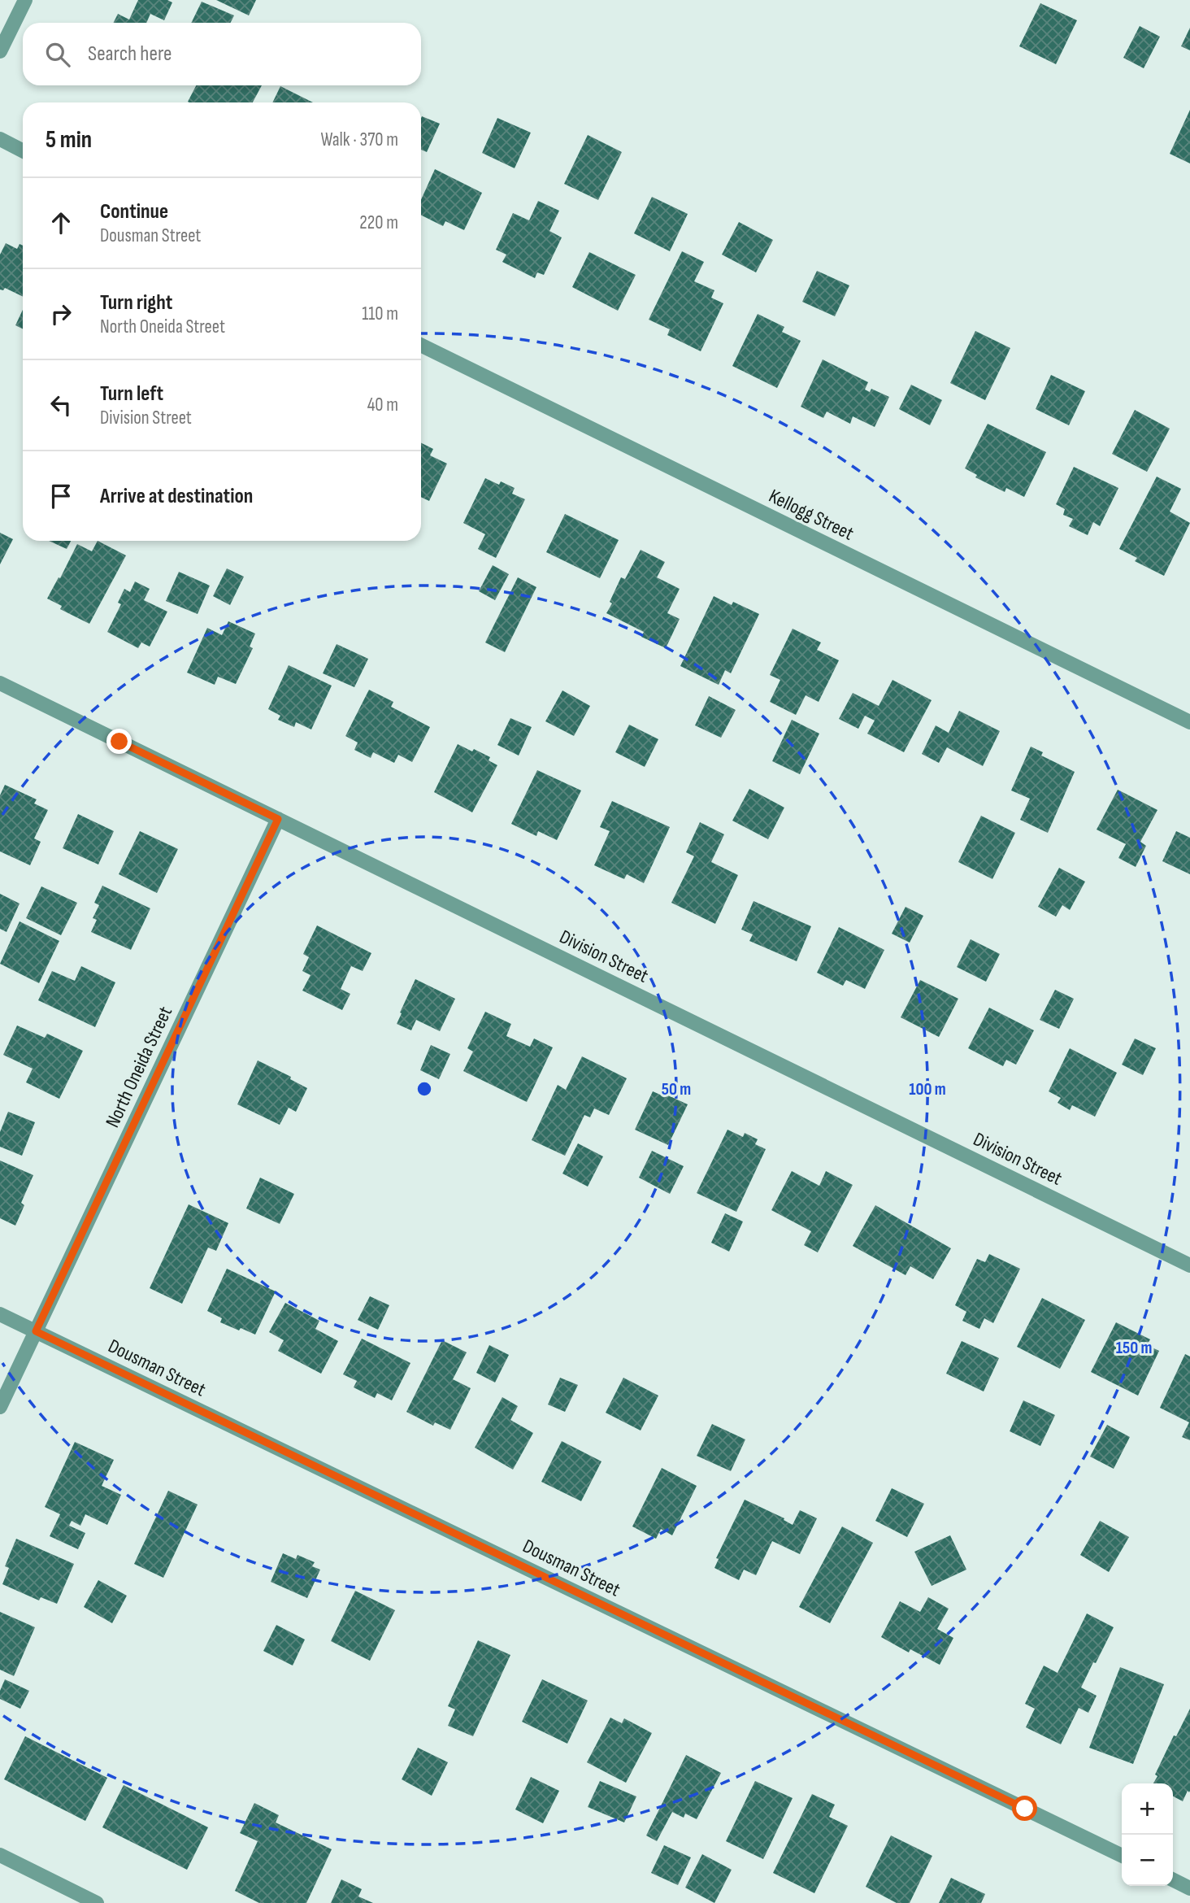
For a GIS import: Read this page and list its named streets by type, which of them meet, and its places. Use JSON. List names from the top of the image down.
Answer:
{
  "streets": {
    "street": [
      "Kellogg Street",
      "Division Street",
      "North Oneida Street",
      "Dousman Street"
    ]
  },
  "crossings": [
    ["Division Street", "North Oneida Street"],
    ["North Oneida Street", "Dousman Street"]
  ],
  "page": {
    "search": "Search here",
    "heading": ["5 min", "Walk · 370 m"],
    "list": [
      ["Continue", "Dousman Street", "220 m"],
      ["Turn right", "North Oneida Street", "110 m"],
      ["Turn left", "Division Street", "40 m"],
      "Arrive at destination"
    ],
    "map_buttons": ["+", "−"]
  },
  "rings": ["50 m", "100 m", "150 m"]
}
